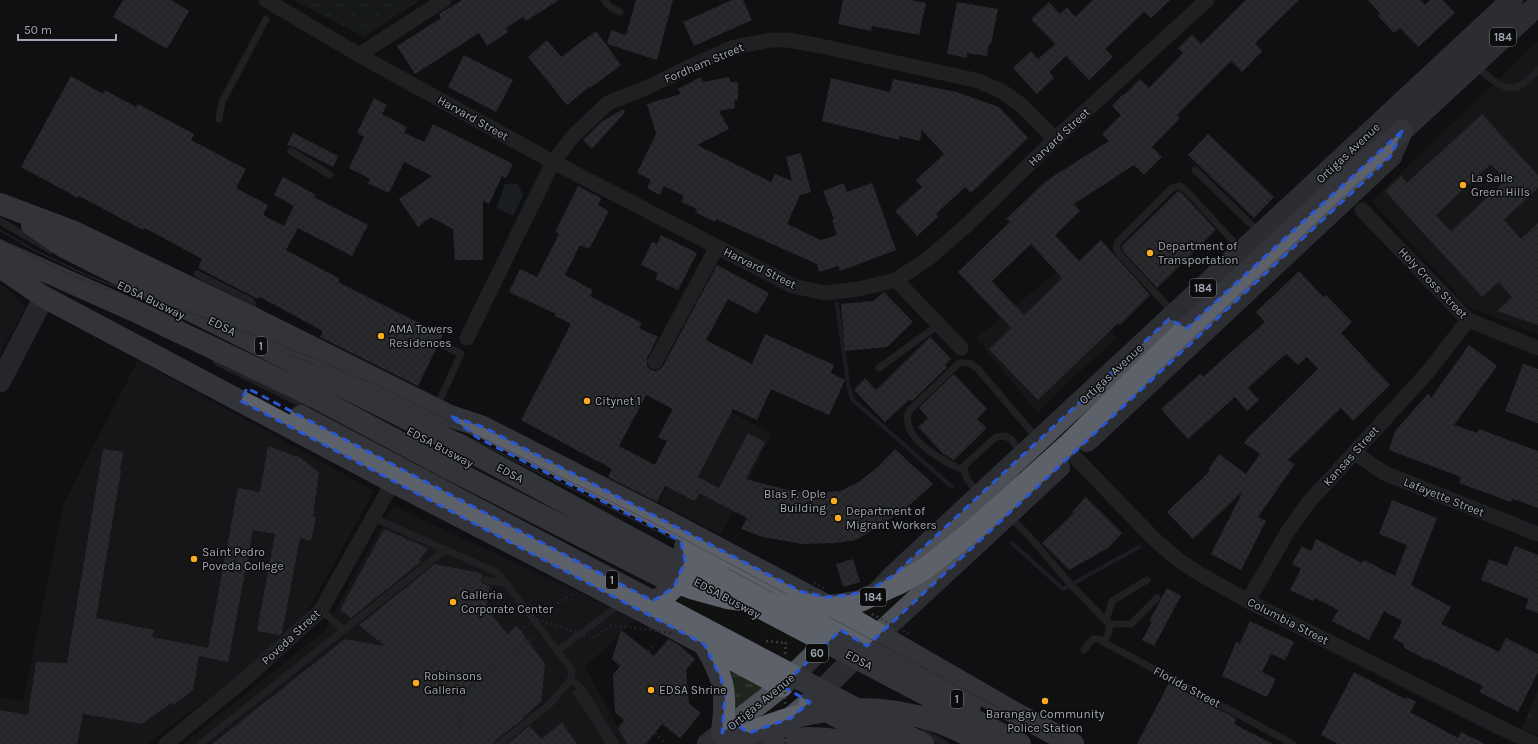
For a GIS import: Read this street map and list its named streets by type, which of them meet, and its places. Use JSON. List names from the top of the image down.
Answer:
{
  "streets": {
    "highway": ["EDSA", "1"],
    "main road": ["184", "Ortigas Avenue", "60"],
    "street": [
      "Fordham Street",
      "Harvard Street",
      "Holy Cross Street",
      "Kansas Street",
      "Lafayette Street",
      "Columbia Street",
      "Poveda Street"
    ],
    "lane": ["EDSA Busway", "Florida Street"]
  },
  "crossings": [
    ["Fordham Street", "Harvard Street"],
    ["Ortigas Avenue", "1"],
    ["Ortigas Avenue", "Columbia Street"],
    ["Holy Cross Street", "Kansas Street"],
    ["EDSA", "1"],
    ["1", "Poveda Street"],
    ["Kansas Street", "Lafayette Street"],
    ["Kansas Street", "Columbia Street"]
  ],
  "places": [
    "La Salle Green Hills",
    "Department of Transportation",
    "AMA Towers Residences",
    "Citynet 1",
    "Blas F. Ople Building",
    "Department of Migrant Workers",
    "Saint Pedro Poveda College",
    "Galleria Corporate Center",
    "Robinsons Galleria",
    "EDSA Shrine",
    "Barangay Community Police Station"
  ],
  "scale_bar": "50 m"
}
